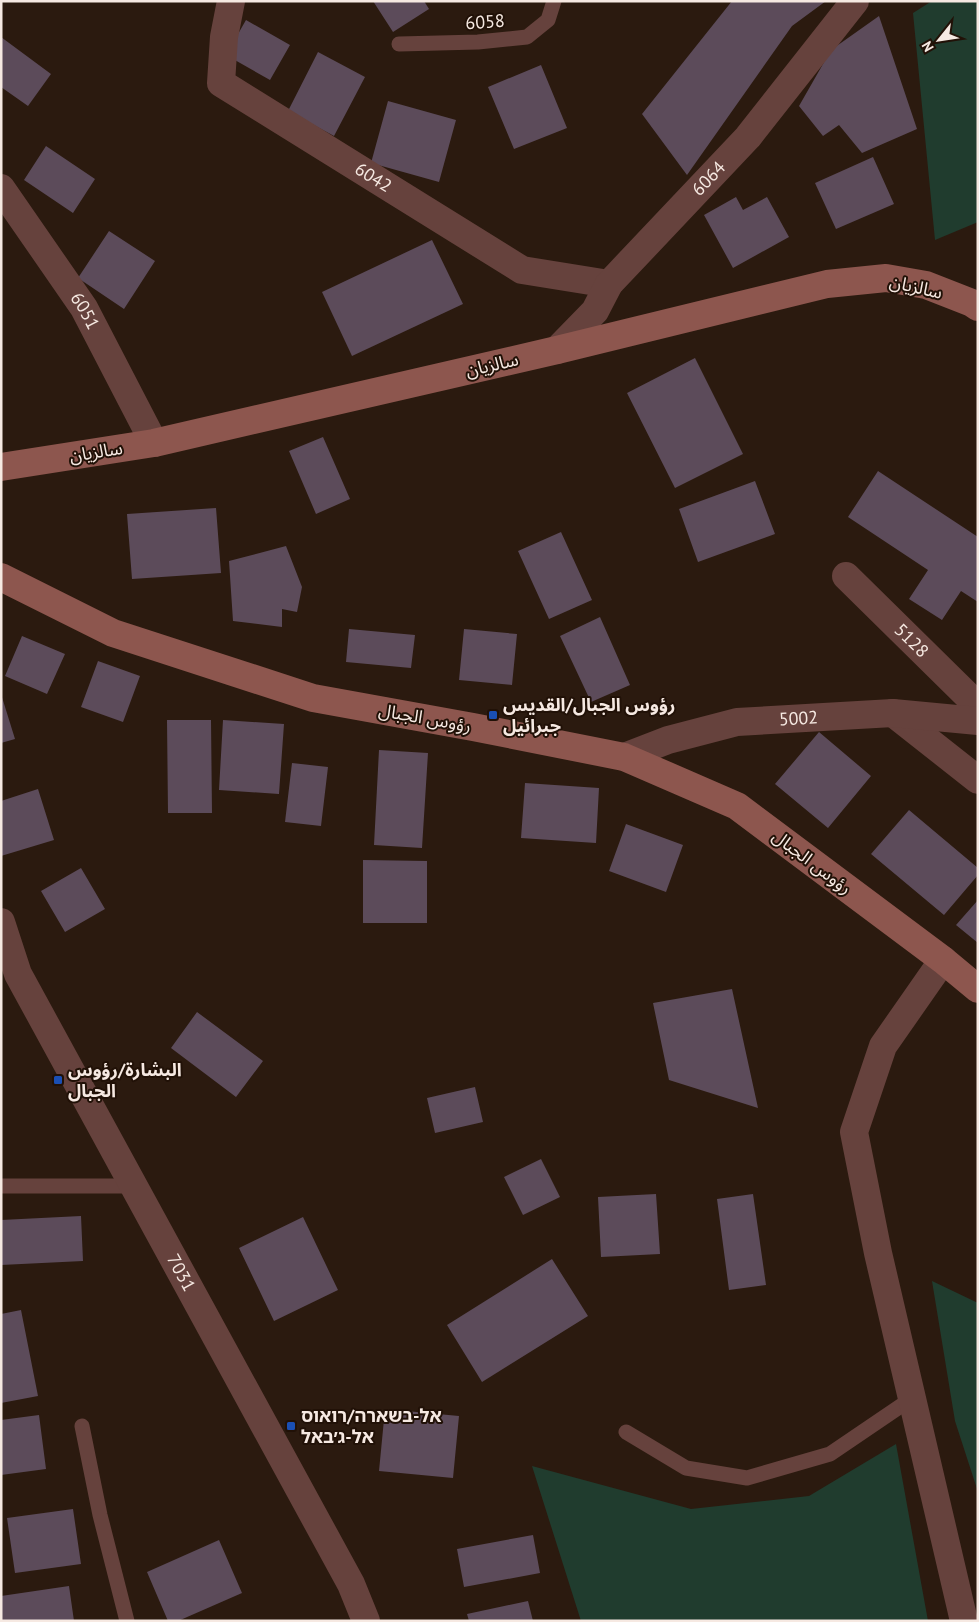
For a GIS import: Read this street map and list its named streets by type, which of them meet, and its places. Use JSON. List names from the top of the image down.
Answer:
{
  "streets": {
    "street": [
      "6042",
      "6064",
      "سالزيان",
      "6051",
      "5128",
      "رؤوس الجبال",
      "5002",
      "7031"
    ],
    "lane": ["6058"]
  },
  "crossings": [
    ["6042", "6064"],
    ["6064", "سالزيان"],
    ["سالزيان", "6051"],
    ["رؤوس الجبال", "5002"]
  ],
  "places": {
    "transit": ["رؤوس الجبال/القديس جبرائيل", "البشارة/رؤوس الجبال", "אל-בשארה/רואוס אל-ג׳באל"]
  },
  "north": "bottom left"
}
